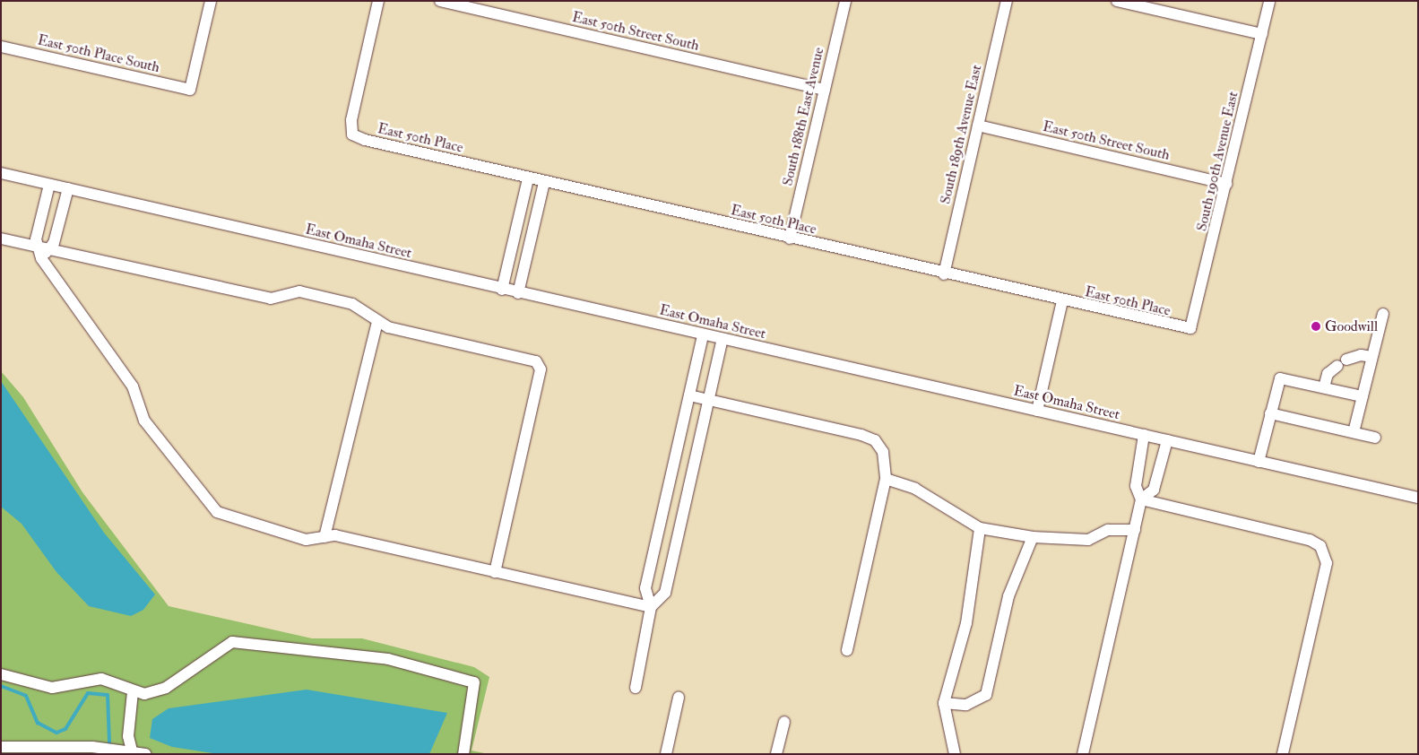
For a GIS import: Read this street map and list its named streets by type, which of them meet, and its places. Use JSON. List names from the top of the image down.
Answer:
{
  "streets": {
    "street": [
      "East 50th Street South",
      "East 50th Place South",
      "South 188th East Avenue",
      "South 189th Avenue East",
      "East 50th Place",
      "South 190th Avenue East",
      "East Omaha Street"
    ]
  },
  "crossings": [
    ["East 50th Street South", "South 188th East Avenue"],
    ["East 50th Street South", "South 189th Avenue East"],
    ["East 50th Street South", "South 190th Avenue East"],
    ["South 188th East Avenue", "East 50th Place"],
    ["South 189th Avenue East", "East 50th Place"],
    ["East 50th Place", "South 190th Avenue East"]
  ],
  "places": ["Goodwill"]
}
